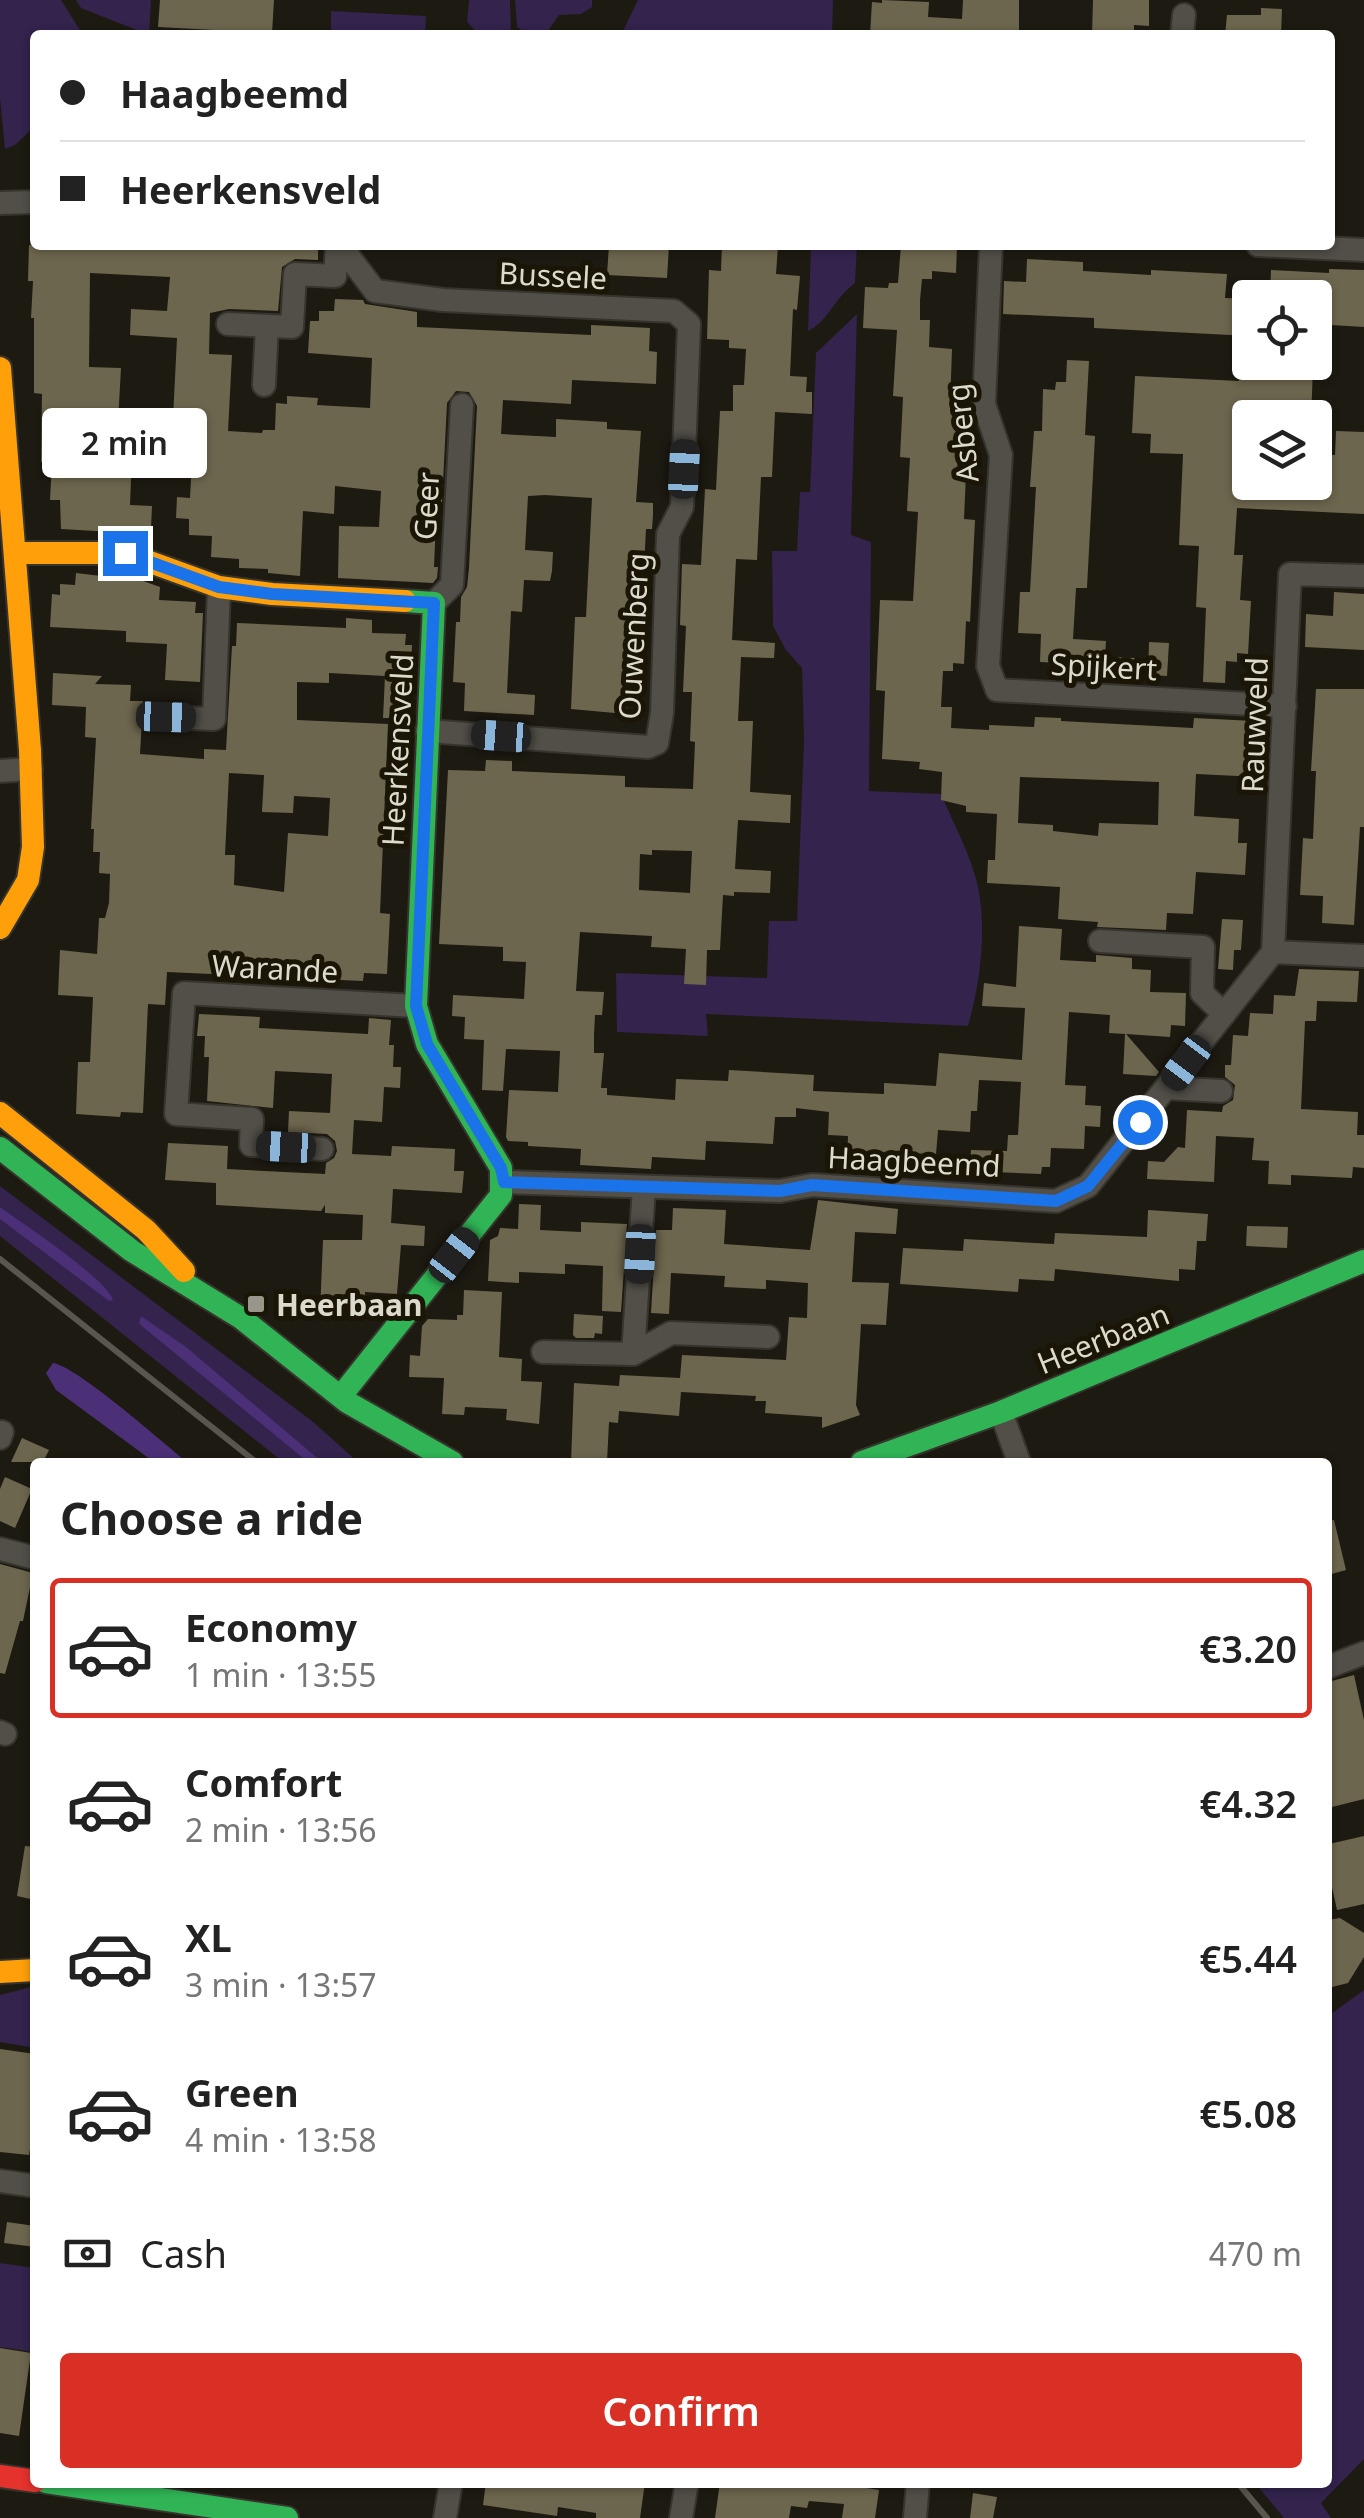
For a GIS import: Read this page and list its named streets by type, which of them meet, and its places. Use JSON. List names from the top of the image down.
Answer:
{
  "streets": {
    "street": [
      "Bussele",
      "Asberg",
      "Geer",
      "Ouwenberg",
      "Spijkert",
      "Rauwveld",
      "Heerkensveld",
      "Warande",
      "Haagbeemd",
      "Heerbaan"
    ]
  },
  "crossings": [
    ["Bussele", "Ouwenberg"],
    ["Asberg", "Spijkert"],
    ["Geer", "Heerkensveld"],
    ["Ouwenberg", "Heerkensveld"],
    ["Spijkert", "Rauwveld"],
    ["Rauwveld", "Haagbeemd"],
    ["Heerkensveld", "Warande"],
    ["Heerkensveld", "Haagbeemd"]
  ],
  "places": {
    "transit": ["Heerbaan"]
  },
  "page": {
    "banner": ["Haagbeemd", "Heerkensveld"],
    "bubble": "2 min",
    "heading": "Choose a ride",
    "list": [
      {
        "name": "Economy",
        "note": "1 min · 13:55",
        "value": "€3.20"
      },
      {
        "name": "Comfort",
        "note": "2 min · 13:56",
        "value": "€4.32"
      },
      {
        "name": "XL",
        "note": "3 min · 13:57",
        "value": "€5.44"
      },
      {
        "name": "Green",
        "note": "4 min · 13:58",
        "value": "€5.08"
      }
    ],
    "pay": ["Cash", "470 m"],
    "buttons": "Confirm"
  }
}
